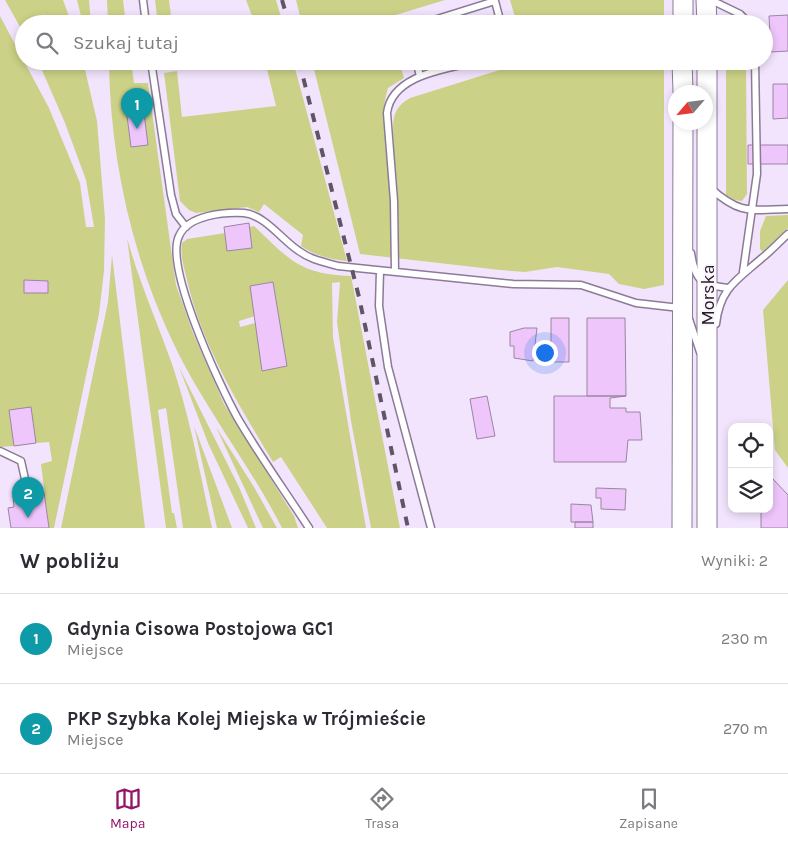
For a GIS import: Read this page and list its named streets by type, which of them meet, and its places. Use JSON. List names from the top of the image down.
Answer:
{
  "streets": {
    "main road": ["Morska"]
  },
  "north": "bottom left",
  "page": {
    "search": "Szukaj tutaj",
    "pins": ["1", "2"],
    "heading": ["W pobliżu", "Wyniki: 2"],
    "list": [
      {
        "mark": "1",
        "name": "Gdynia Cisowa Postojowa GC1",
        "note": "Miejsce",
        "value": "230 m"
      },
      {
        "mark": "2",
        "name": "PKP Szybka Kolej Miejska w Trójmieście",
        "note": "Miejsce",
        "value": "270 m"
      }
    ],
    "nav": ["Mapa", "Trasa", "Zapisane"]
  }
}
